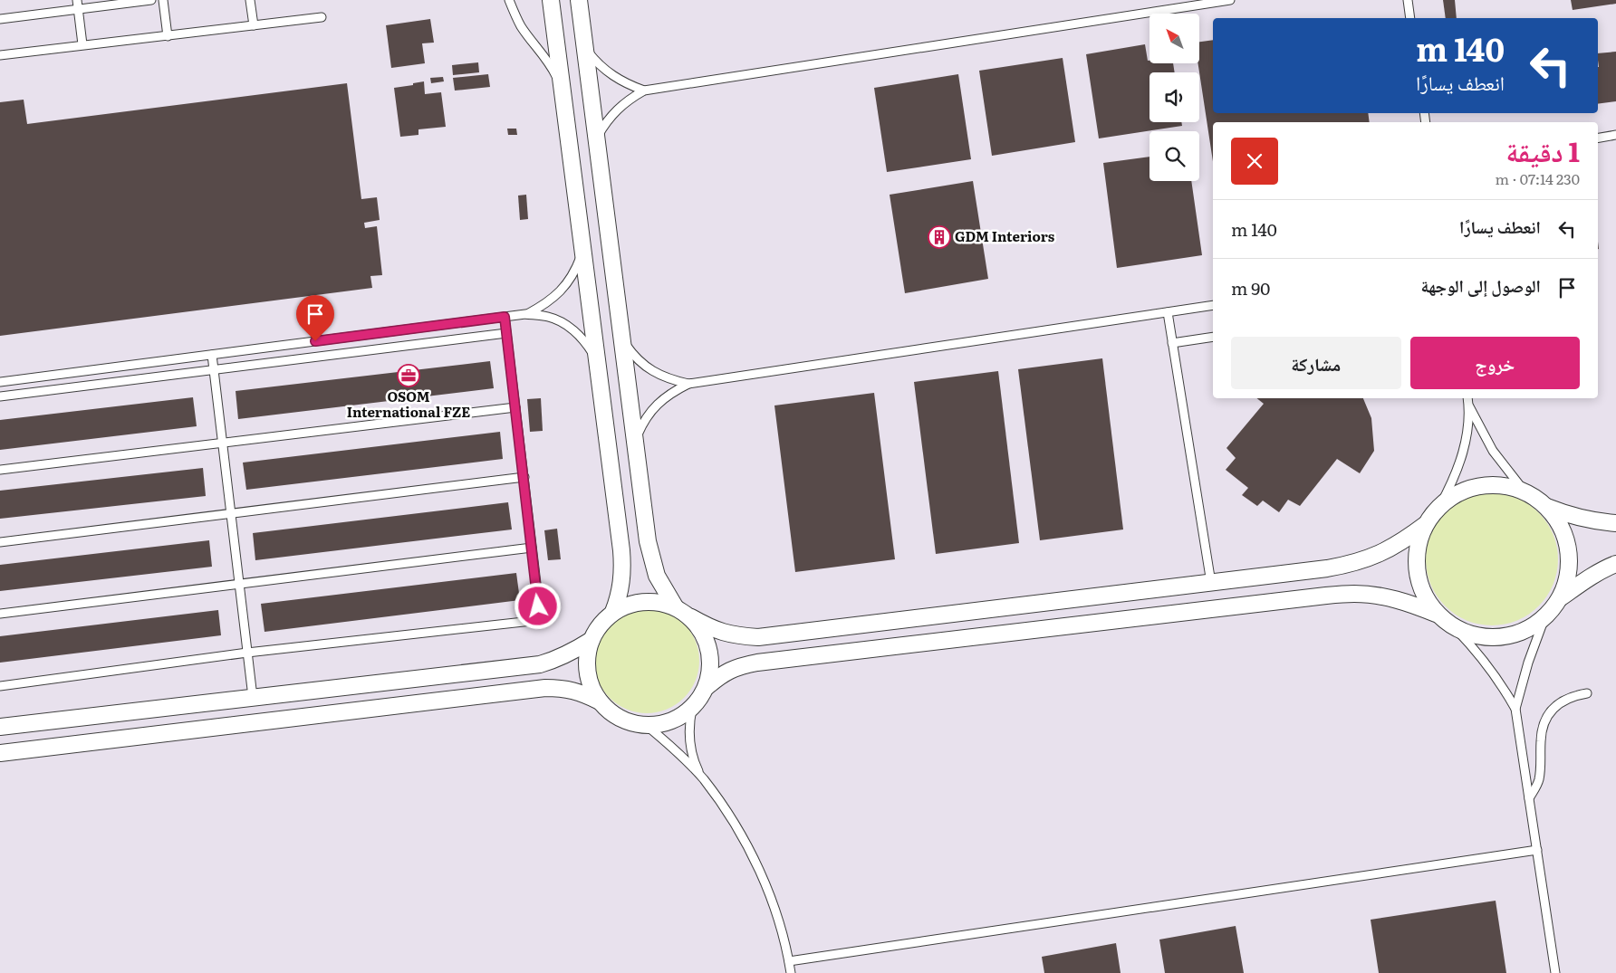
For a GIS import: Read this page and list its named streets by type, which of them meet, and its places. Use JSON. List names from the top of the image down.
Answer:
{
  "places": {
    "building": ["GDM Interiors"],
    "office": ["OSOM International FZE"]
  },
  "north": "top left",
  "page": {
    "turn": ["140 m", "انعطف يسارًا"],
    "heading": ["1 دقيقة", "230 m · 07:14"],
    "list": [
      {
        "name": "انعطف يسارًا",
        "value": "140 m"
      },
      {
        "name": "الوصول إلى الوجهة",
        "value": "90 m"
      }
    ],
    "buttons": ["خروج", "مشاركة"]
  }
}
